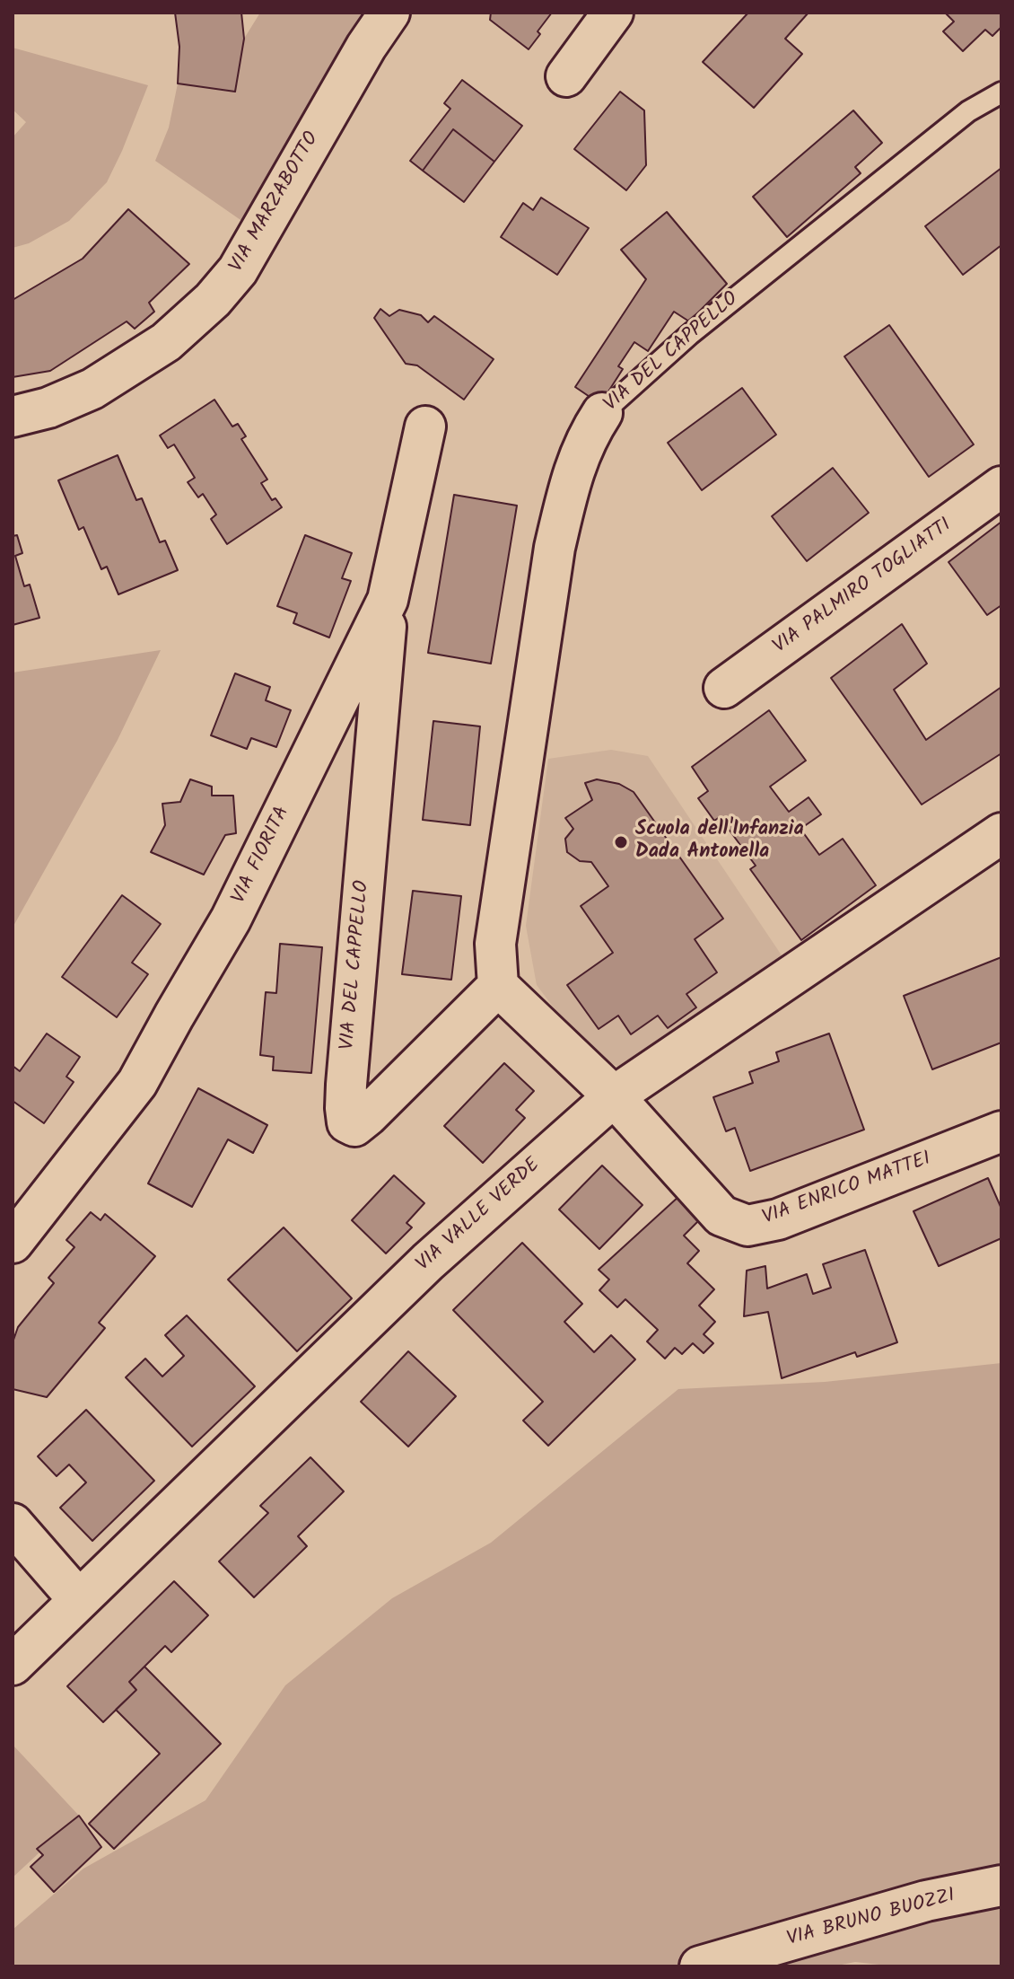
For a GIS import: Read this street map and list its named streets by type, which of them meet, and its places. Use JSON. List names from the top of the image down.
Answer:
{
  "streets": {
    "street": [
      "VIA MARZABOTTO",
      "VIA DEL CAPPELLO",
      "VIA PALMIRO TOGLIATTI",
      "VIA FIORITA",
      "VIA ENRICO MATTEI",
      "VIA VALLE VERDE",
      "VIA BRUNO BUOZZI"
    ]
  },
  "crossings": [
    ["VIA DEL CAPPELLO", "VIA FIORITA"],
    ["VIA ENRICO MATTEI", "VIA VALLE VERDE"]
  ],
  "places": ["Scuola dell'Infanzia Dada Antonella"]
}
